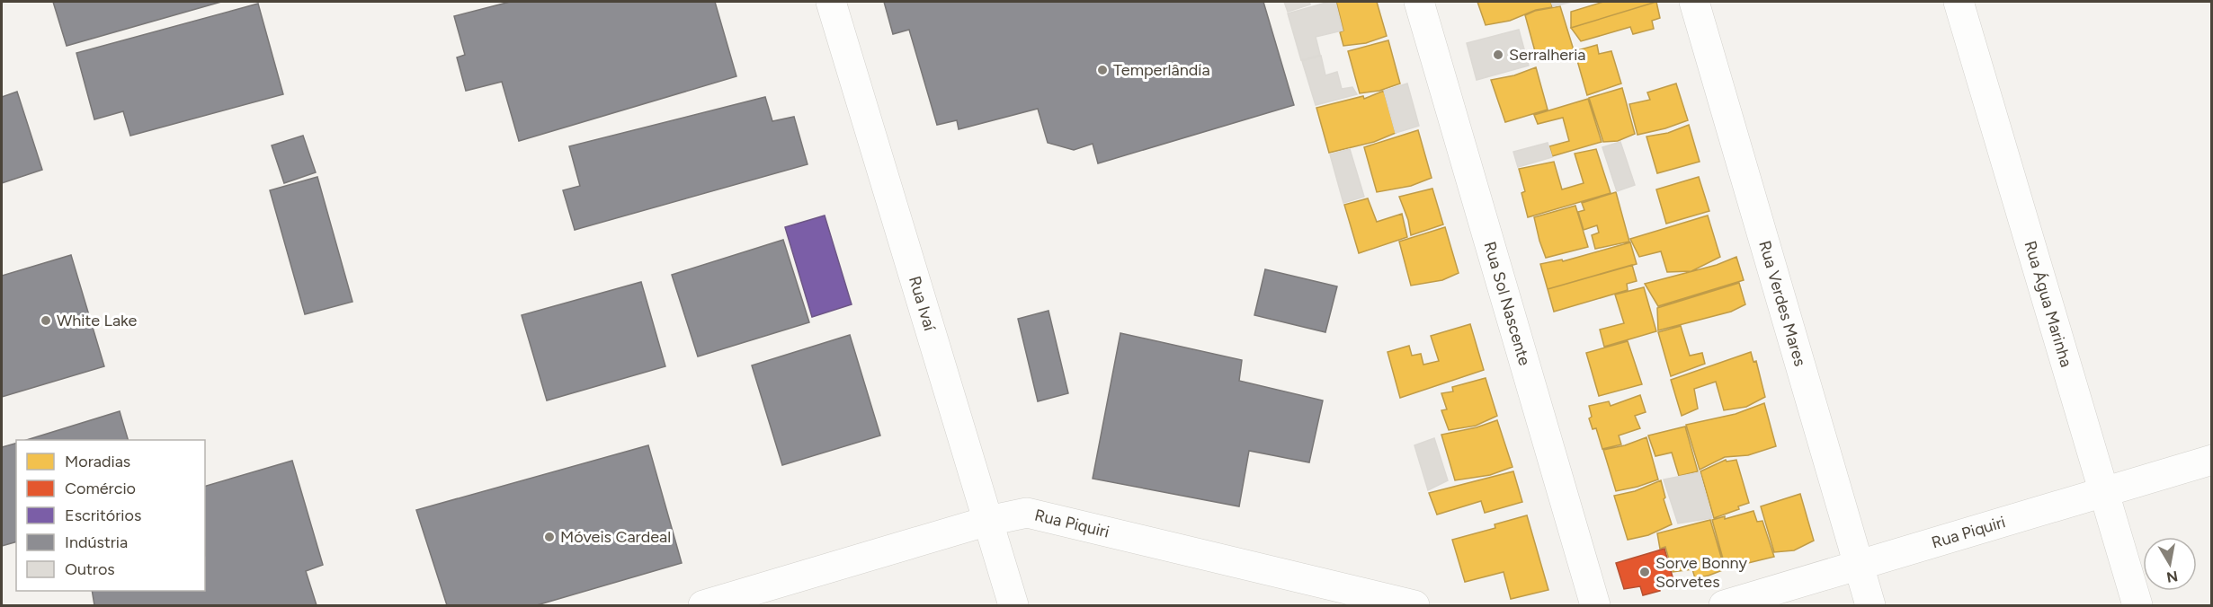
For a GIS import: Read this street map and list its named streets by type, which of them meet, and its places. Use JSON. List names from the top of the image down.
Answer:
{
  "streets": {
    "street": [
      "Rua Ivaí",
      "Rua Sol Nascente",
      "Rua Verdes Mares",
      "Rua Água Marinha",
      "Rua Piquiri"
    ]
  },
  "crossings": [
    ["Rua Ivaí", "Rua Piquiri"],
    ["Rua Verdes Mares", "Rua Piquiri"],
    ["Rua Água Marinha", "Rua Piquiri"]
  ],
  "places": [
    "Serralheria",
    "Temperlândia",
    "White Lake",
    "Móveis Cardeal",
    "Sorve Bonny Sorvetes"
  ],
  "legend": [
    "Moradias",
    "Comércio",
    "Escritórios",
    "Indústria",
    "Outros"
  ],
  "north": "bottom"
}
